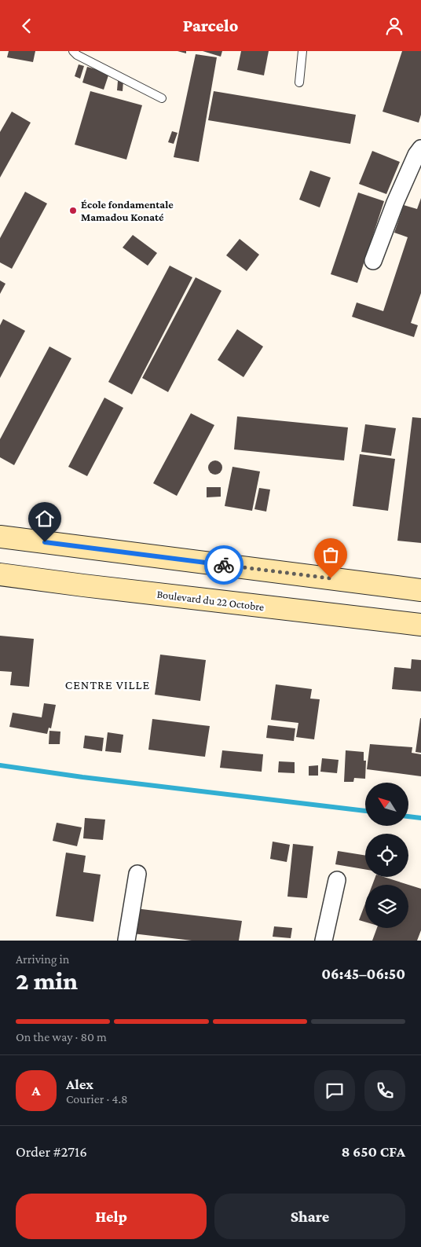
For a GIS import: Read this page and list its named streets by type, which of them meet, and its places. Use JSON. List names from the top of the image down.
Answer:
{
  "streets": {
    "main road": ["Boulevard du 22 Octobre"]
  },
  "districts": ["CENTRE VILLE"],
  "places": ["École fondamentale Mamadou Konaté"],
  "north": "top left",
  "page": {
    "header": "Parcelo",
    "heading": ["2 min", "Arriving in", "06:45–06:50"],
    "panel": [
      "Alex",
      "Courier · 4.8",
      "Order #2716",
      "8 650 CFA"
    ],
    "bar": "On the way · 80 m",
    "round": "A",
    "buttons": ["Help", "Share"]
  }
}
